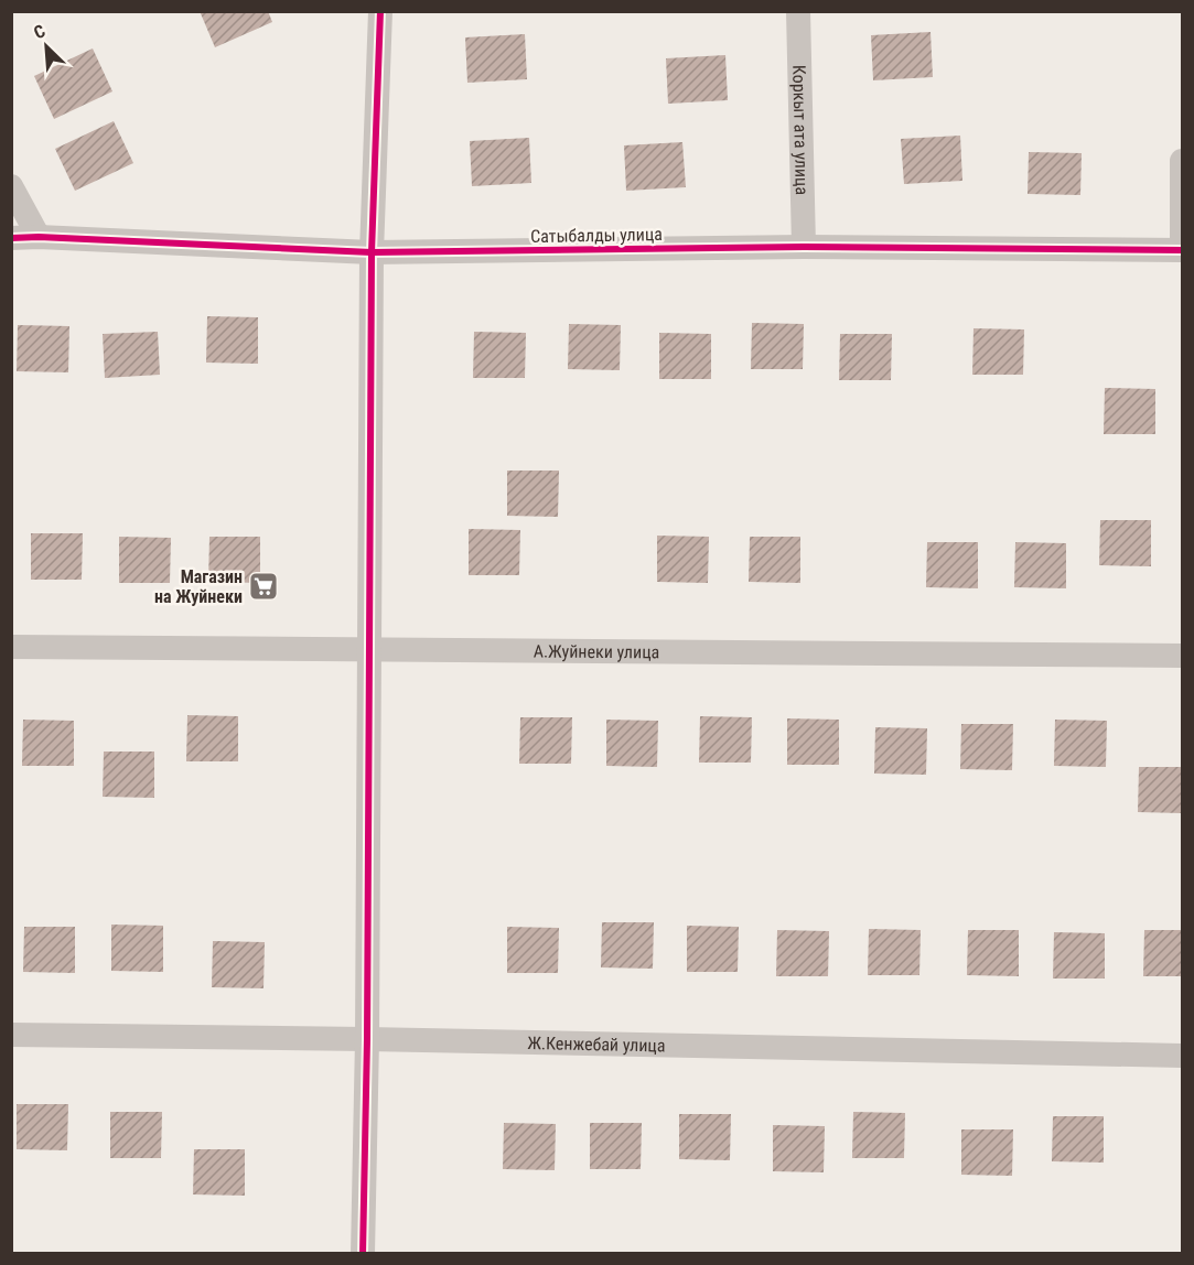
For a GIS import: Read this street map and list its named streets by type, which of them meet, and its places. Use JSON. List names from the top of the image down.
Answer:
{
  "streets": {
    "street": [
      "Коркыт ата улица",
      "Сатыбалды улица",
      "А.Жуйнеки улица",
      "Ж.Кенжебай улица"
    ]
  },
  "crossings": [
    ["Коркыт ата улица", "Сатыбалды улица"]
  ],
  "places": {
    "supermarket": ["Магазин на Жуйнеки"]
  },
  "north": "top left"
}
